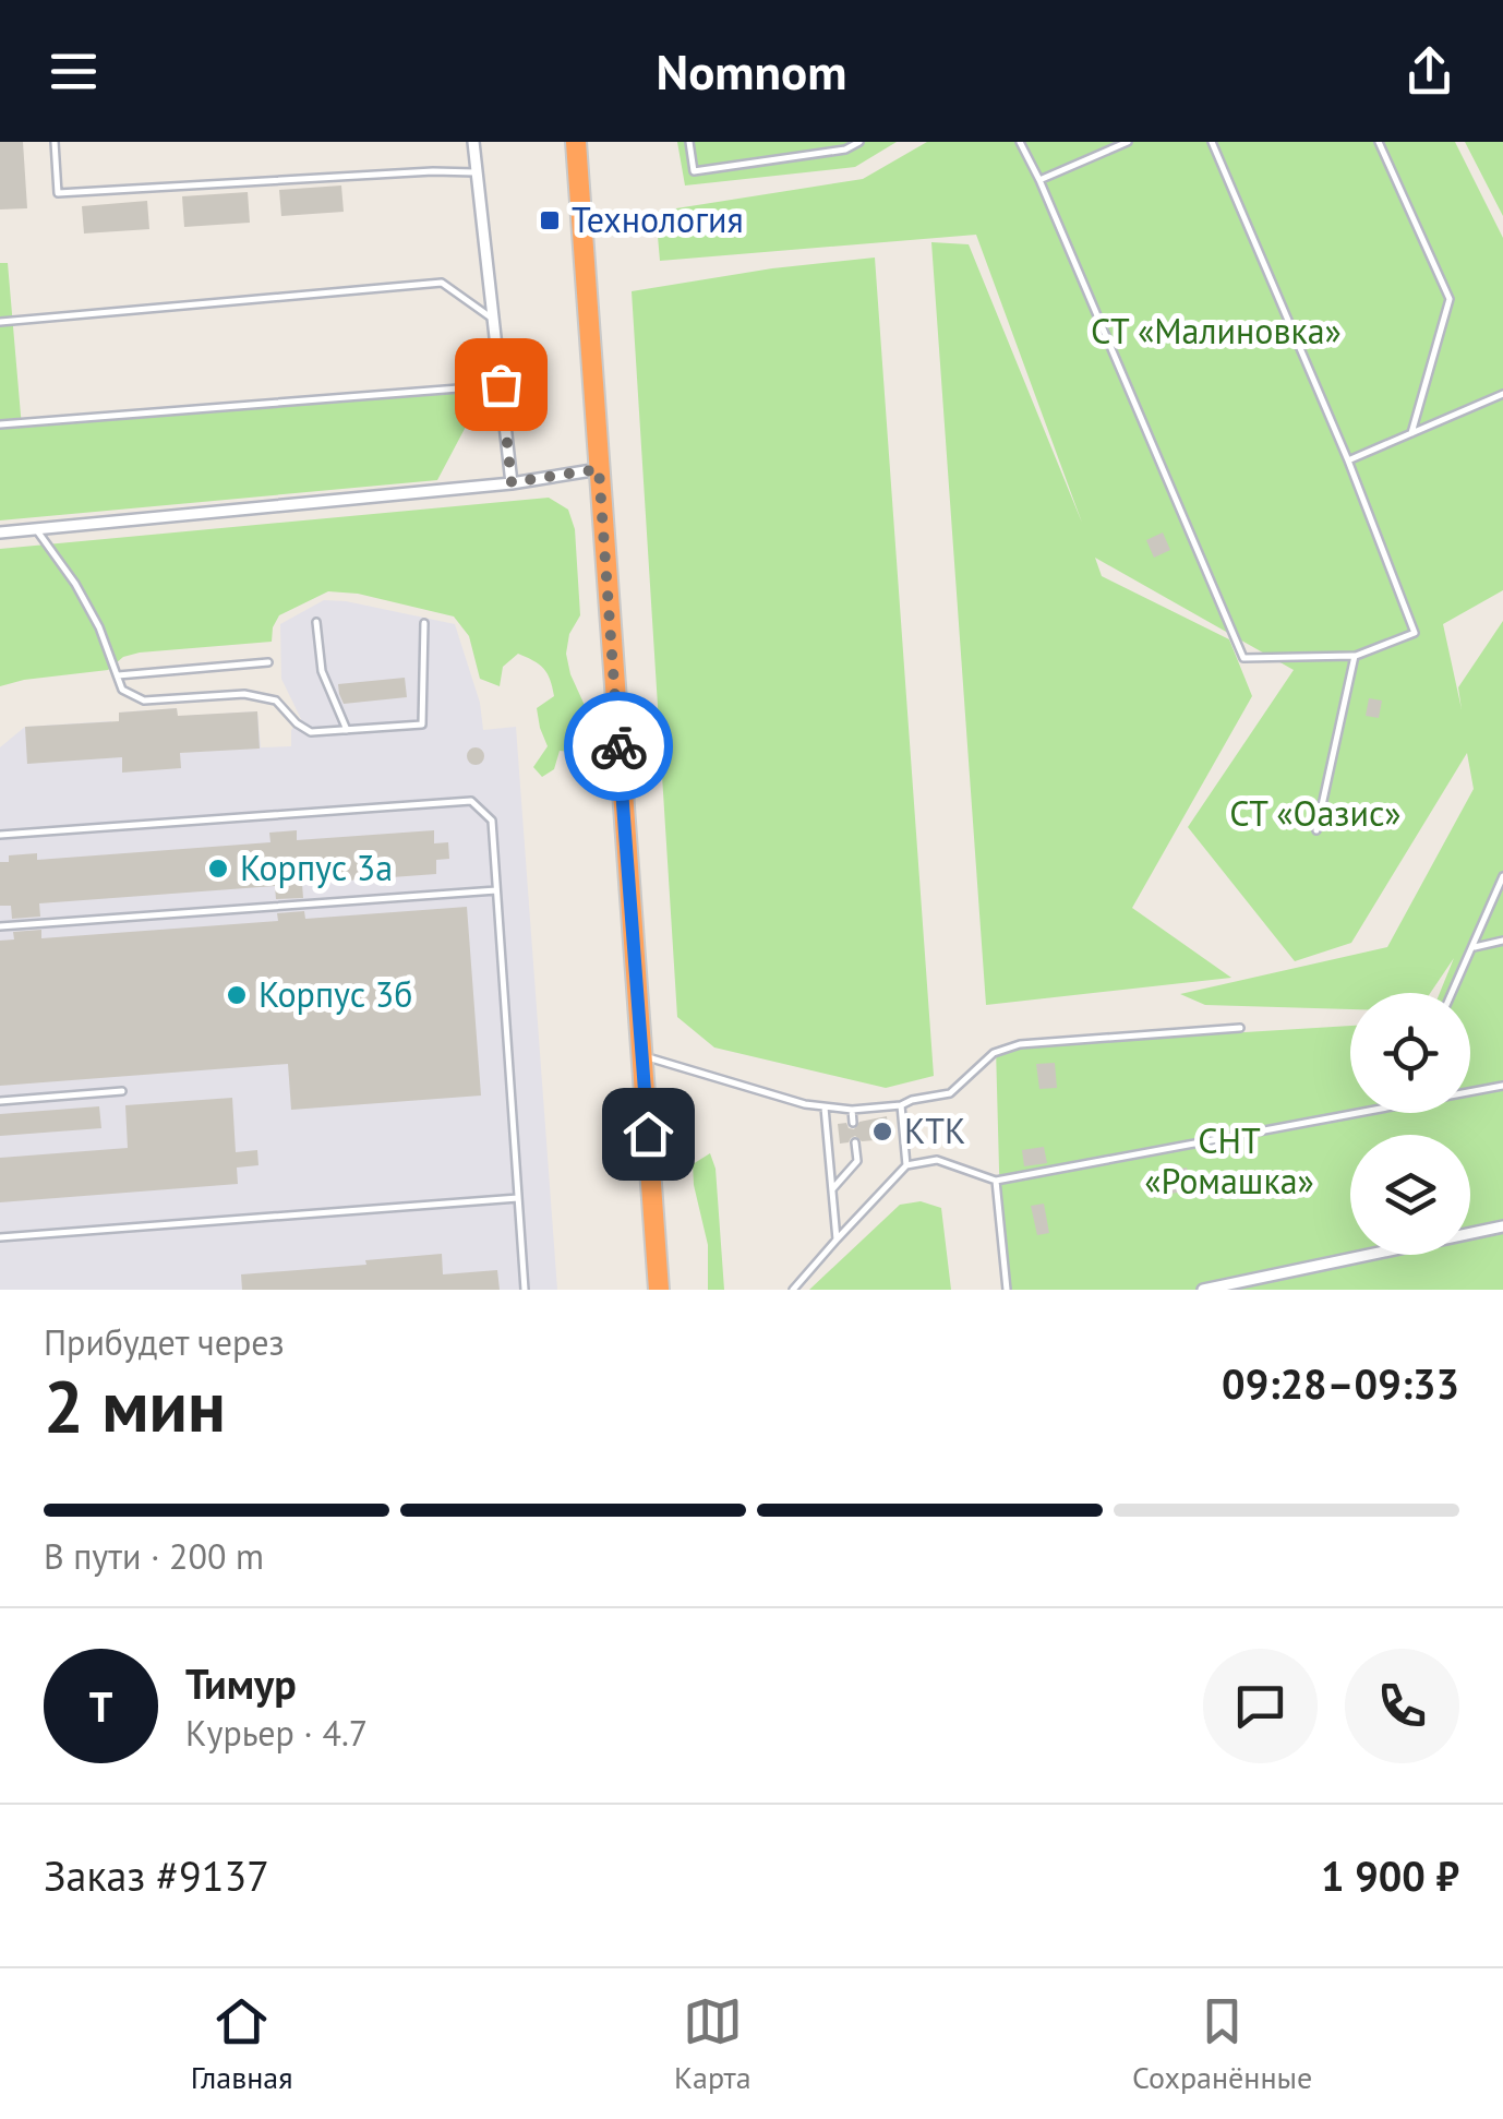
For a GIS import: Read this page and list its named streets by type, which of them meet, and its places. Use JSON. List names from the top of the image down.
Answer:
{
  "parks": ["СТ «Малиновка»", "СТ «Оазис»", "СНТ «Ромашка»"],
  "places": {
    "transit": ["Технология"],
    "other": ["Корпус 3a", "Корпус 3б", "КТК"]
  },
  "page": {
    "header": "Nomnom",
    "heading": ["2 мин", "Прибудет через", "09:28–09:33"],
    "panel": [
      "Тимур",
      "Курьер · 4.7",
      "Заказ #9137",
      "1 900 ₽"
    ],
    "bar": "В пути · 200 m",
    "round": "Т",
    "tabs": ["Главная", "Карта", "Сохранённые"]
  }
}
